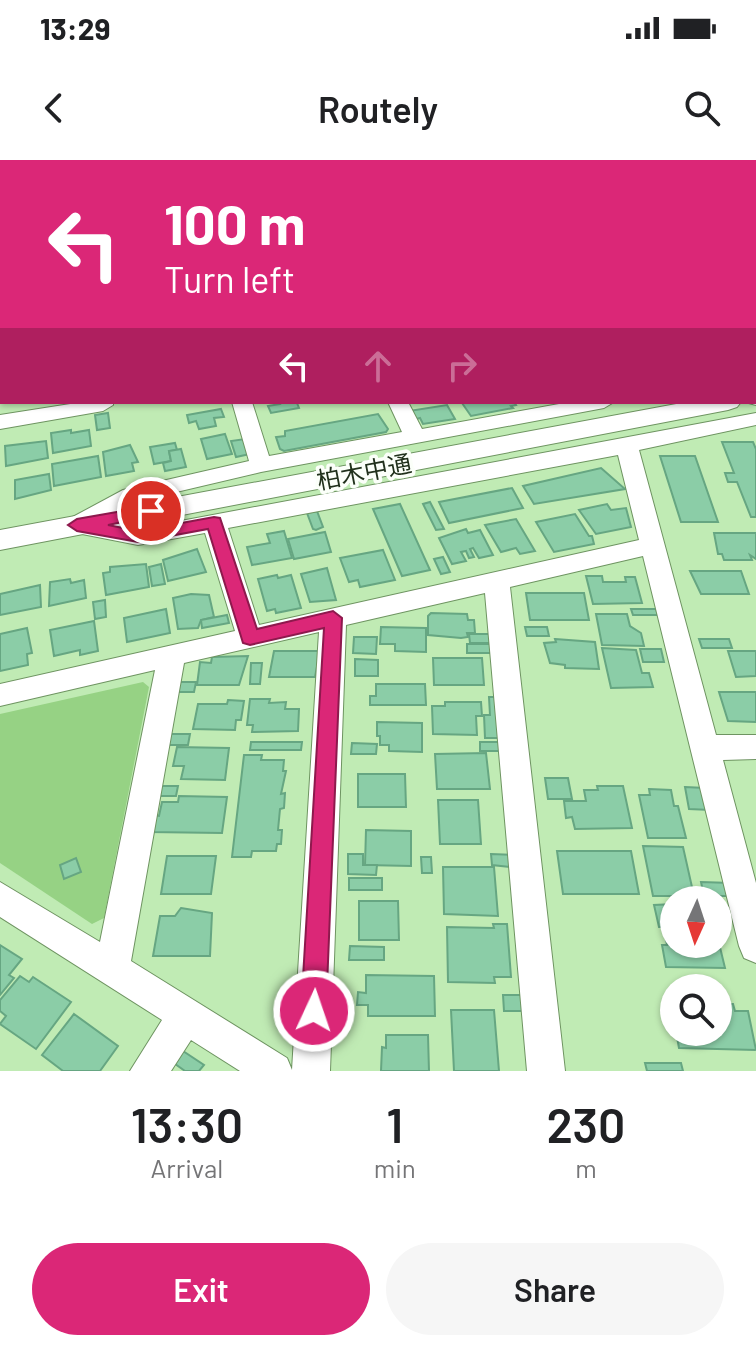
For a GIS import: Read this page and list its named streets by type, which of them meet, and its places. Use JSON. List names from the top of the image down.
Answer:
{
  "streets": {
    "street": ["柏木中通"]
  },
  "north": "bottom",
  "page": {
    "status": "13:29",
    "header": "Routely",
    "turn": ["100 m", "Turn left"],
    "eta": [
      "13:30",
      "Arrival",
      "1",
      "min",
      "230",
      "m"
    ],
    "buttons": ["Exit", "Share"]
  }
}
